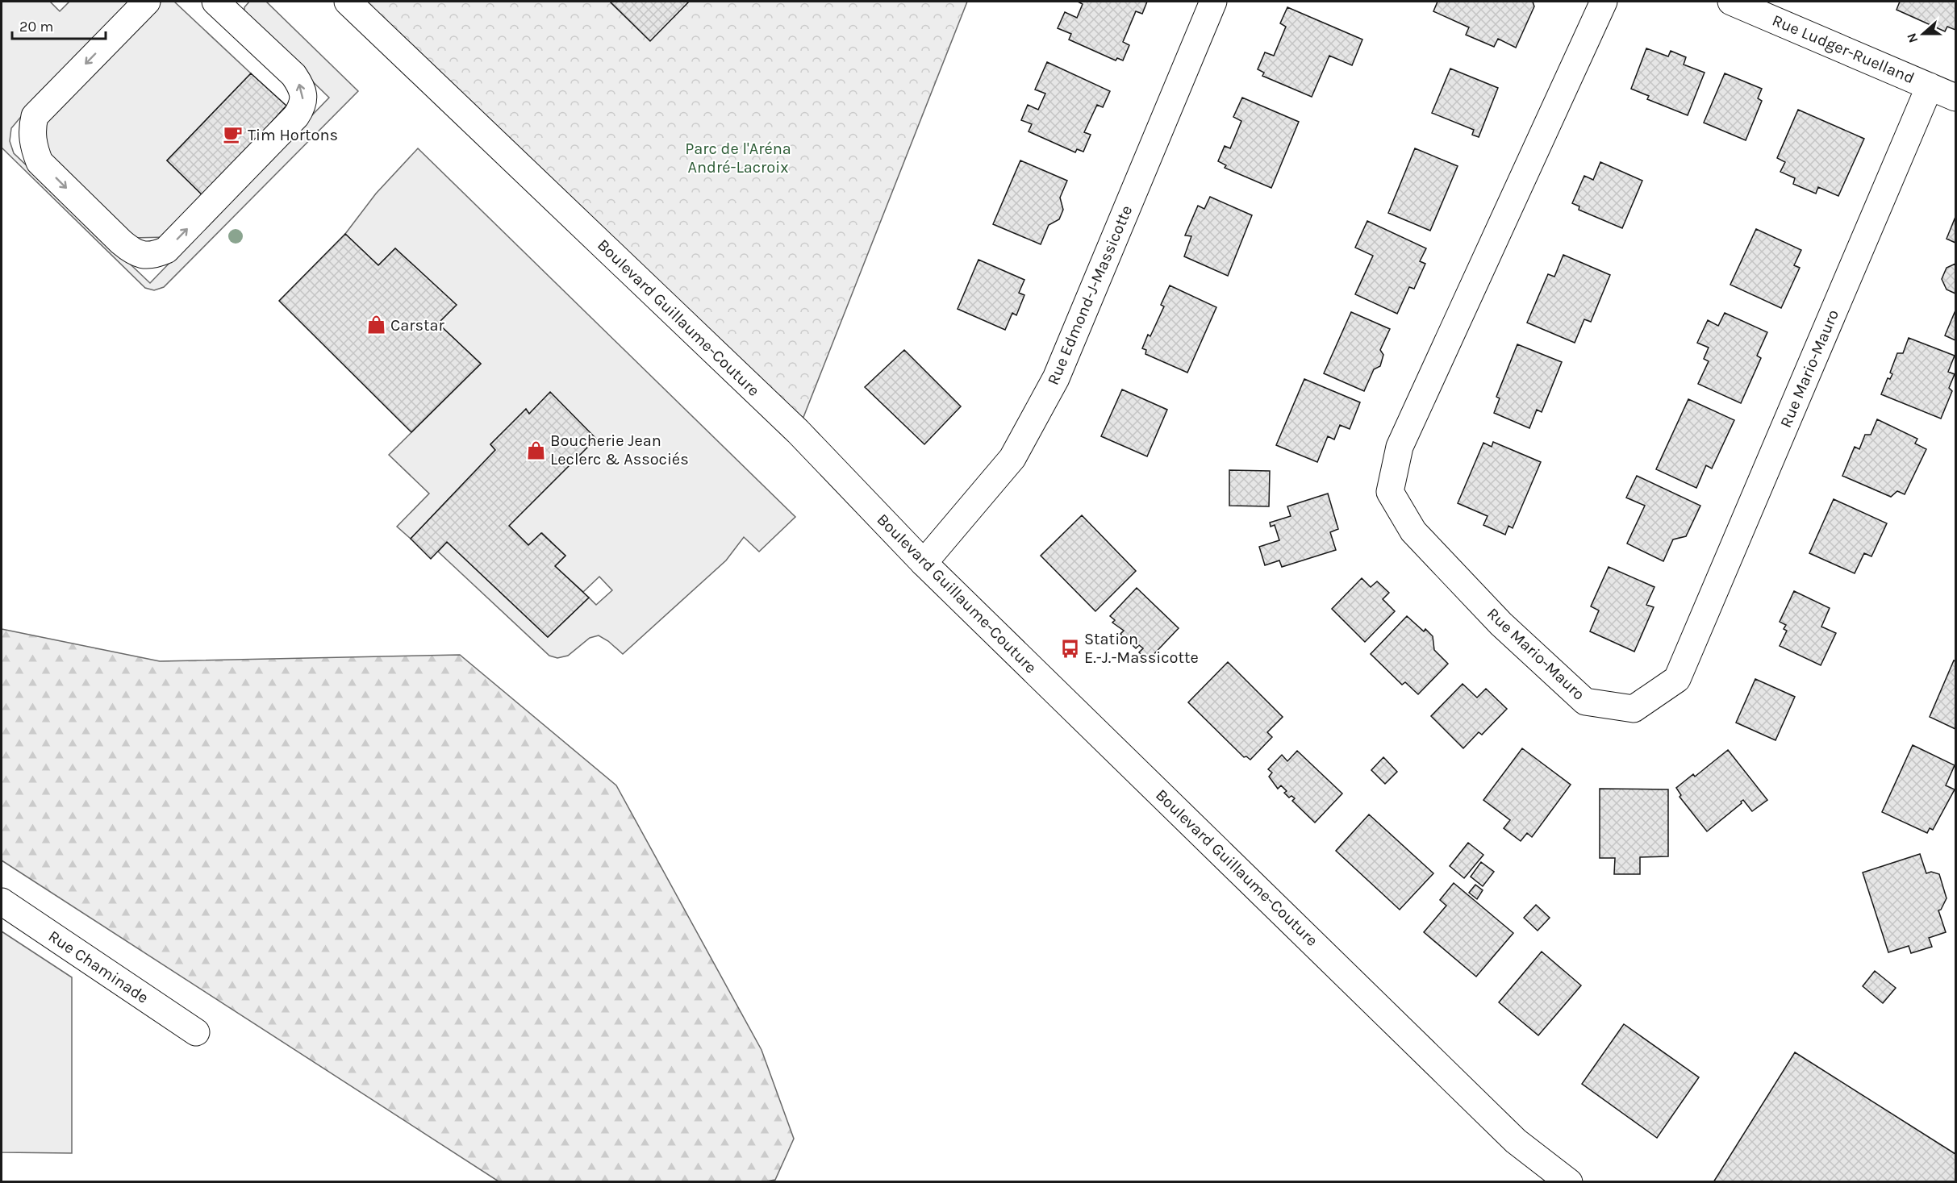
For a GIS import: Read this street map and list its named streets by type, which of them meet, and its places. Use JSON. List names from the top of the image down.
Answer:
{
  "streets": {
    "street": [
      "Rue Ludger-Ruelland",
      "Rue Edmond-J-Massicotte",
      "Boulevard Guillaume-Couture",
      "Rue Mario-Mauro",
      "Rue Chaminade"
    ]
  },
  "crossings": [
    ["Rue Ludger-Ruelland", "Rue Mario-Mauro"],
    ["Rue Edmond-J-Massicotte", "Boulevard Guillaume-Couture"]
  ],
  "parks": ["Parc de l'Aréna André-Lacroix"],
  "places": {
    "cafe": ["Tim Hortons"],
    "shop": ["Carstar", "Boucherie Jean Leclerc & Associés"],
    "bus stop": ["Station E.-J.-Massicotte"]
  },
  "scale_bar": "20 m",
  "north": "left"
}
